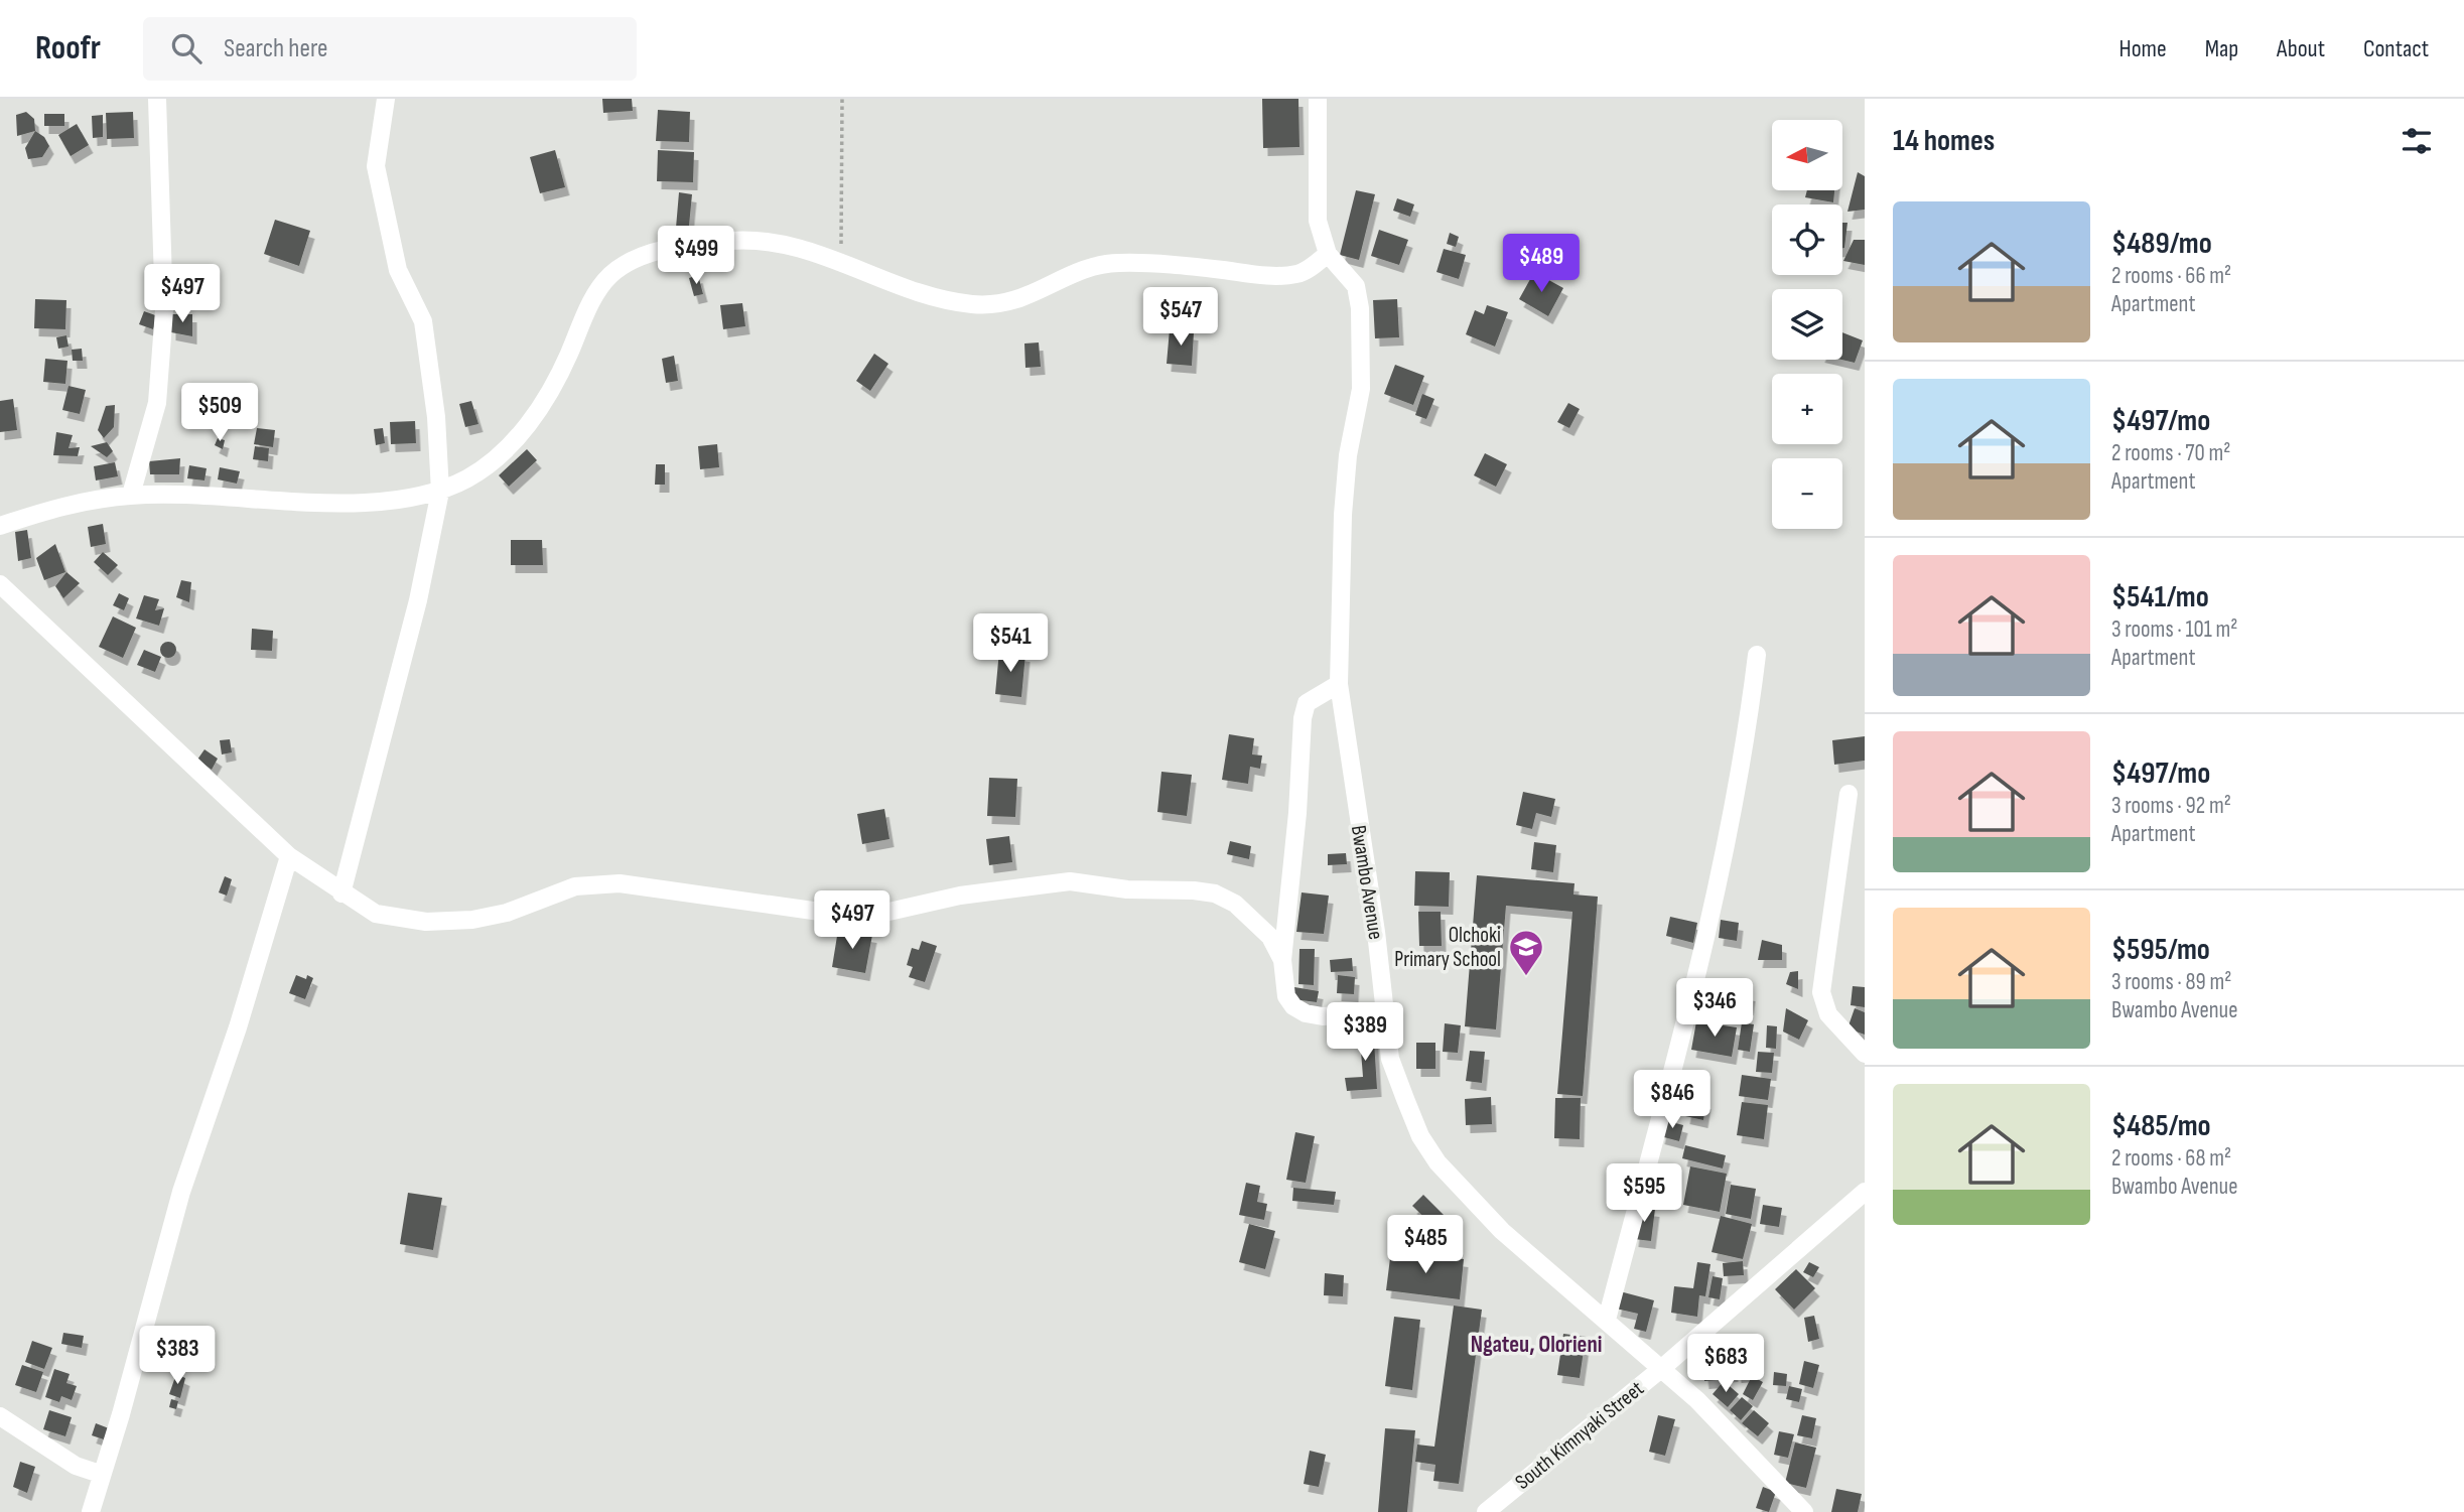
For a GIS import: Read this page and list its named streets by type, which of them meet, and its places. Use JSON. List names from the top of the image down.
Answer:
{
  "streets": {
    "street": ["Bwambo Avenue", "South Kimnyaki Street"]
  },
  "crossings": [
    ["Bwambo Avenue", "South Kimnyaki Street"]
  ],
  "districts": ["Ngateu, Olorieni"],
  "places": {
    "school or university": ["Olchoki Primary School"]
  },
  "north": "left",
  "page": {
    "header": "Roofr",
    "search": "Search here",
    "nav": [
      "Home",
      "Map",
      "About",
      "Contact"
    ],
    "heading": "14 homes",
    "map_buttons": ["+", "−"],
    "list": [
      {
        "name": "$489/mo",
        "note": "2 rooms · 66 m² · Apartment"
      },
      {
        "name": "$497/mo",
        "note": "2 rooms · 70 m² · Apartment"
      },
      {
        "name": "$541/mo",
        "note": "3 rooms · 101 m² · Apartment"
      },
      {
        "name": "$497/mo",
        "note": "3 rooms · 92 m² · Apartment"
      },
      {
        "name": "$595/mo",
        "note": "3 rooms · 89 m² · Bwambo Avenue"
      },
      {
        "name": "$485/mo",
        "note": "2 rooms · 68 m² · Bwambo Avenue"
      }
    ],
    "price": [
      "$499",
      "$489",
      "$497",
      "$547",
      "$509",
      "$541",
      "$497",
      "$346",
      "$389",
      "$846",
      "$595",
      "$485",
      "$383",
      "$683"
    ]
  }
}
